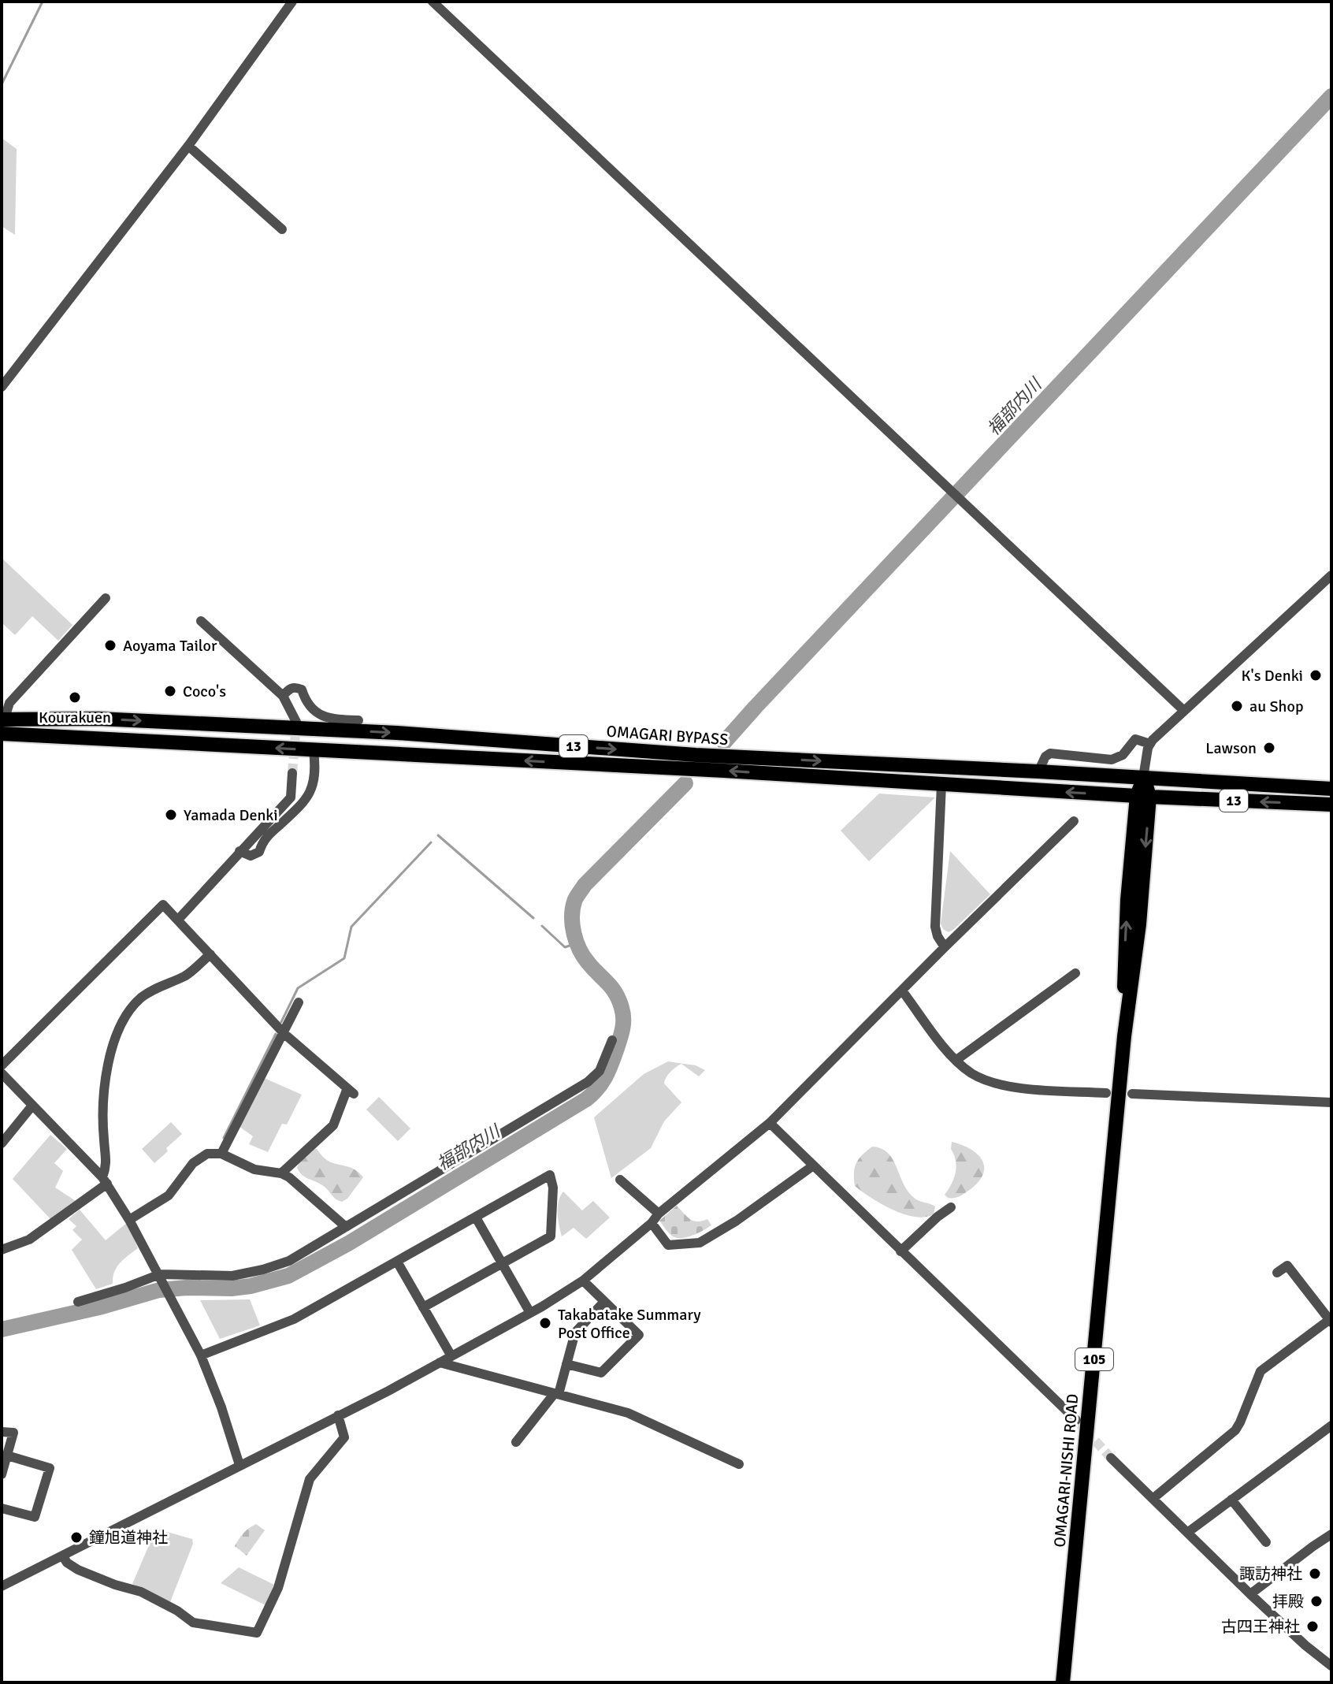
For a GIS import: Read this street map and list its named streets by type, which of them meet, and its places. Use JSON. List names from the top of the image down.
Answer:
{
  "streets": {
    "highway": [
      "OMAGARI BYPASS",
      "13",
      "105",
      "OMAGARI-NISHI ROAD"
    ]
  },
  "crossings": [
    ["OMAGARI BYPASS", "OMAGARI-NISHI ROAD"]
  ],
  "water": ["福部内川"],
  "places": [
    "Aoyama Tailor",
    "K's Denki",
    "Coco's",
    "Kourakuen",
    "au Shop",
    "Lawson",
    "Yamada Denki",
    "Takabatake Summary Post Office",
    "鐘旭道神社",
    "諏訪神社",
    "拝殿",
    "古四王神社"
  ]
}
